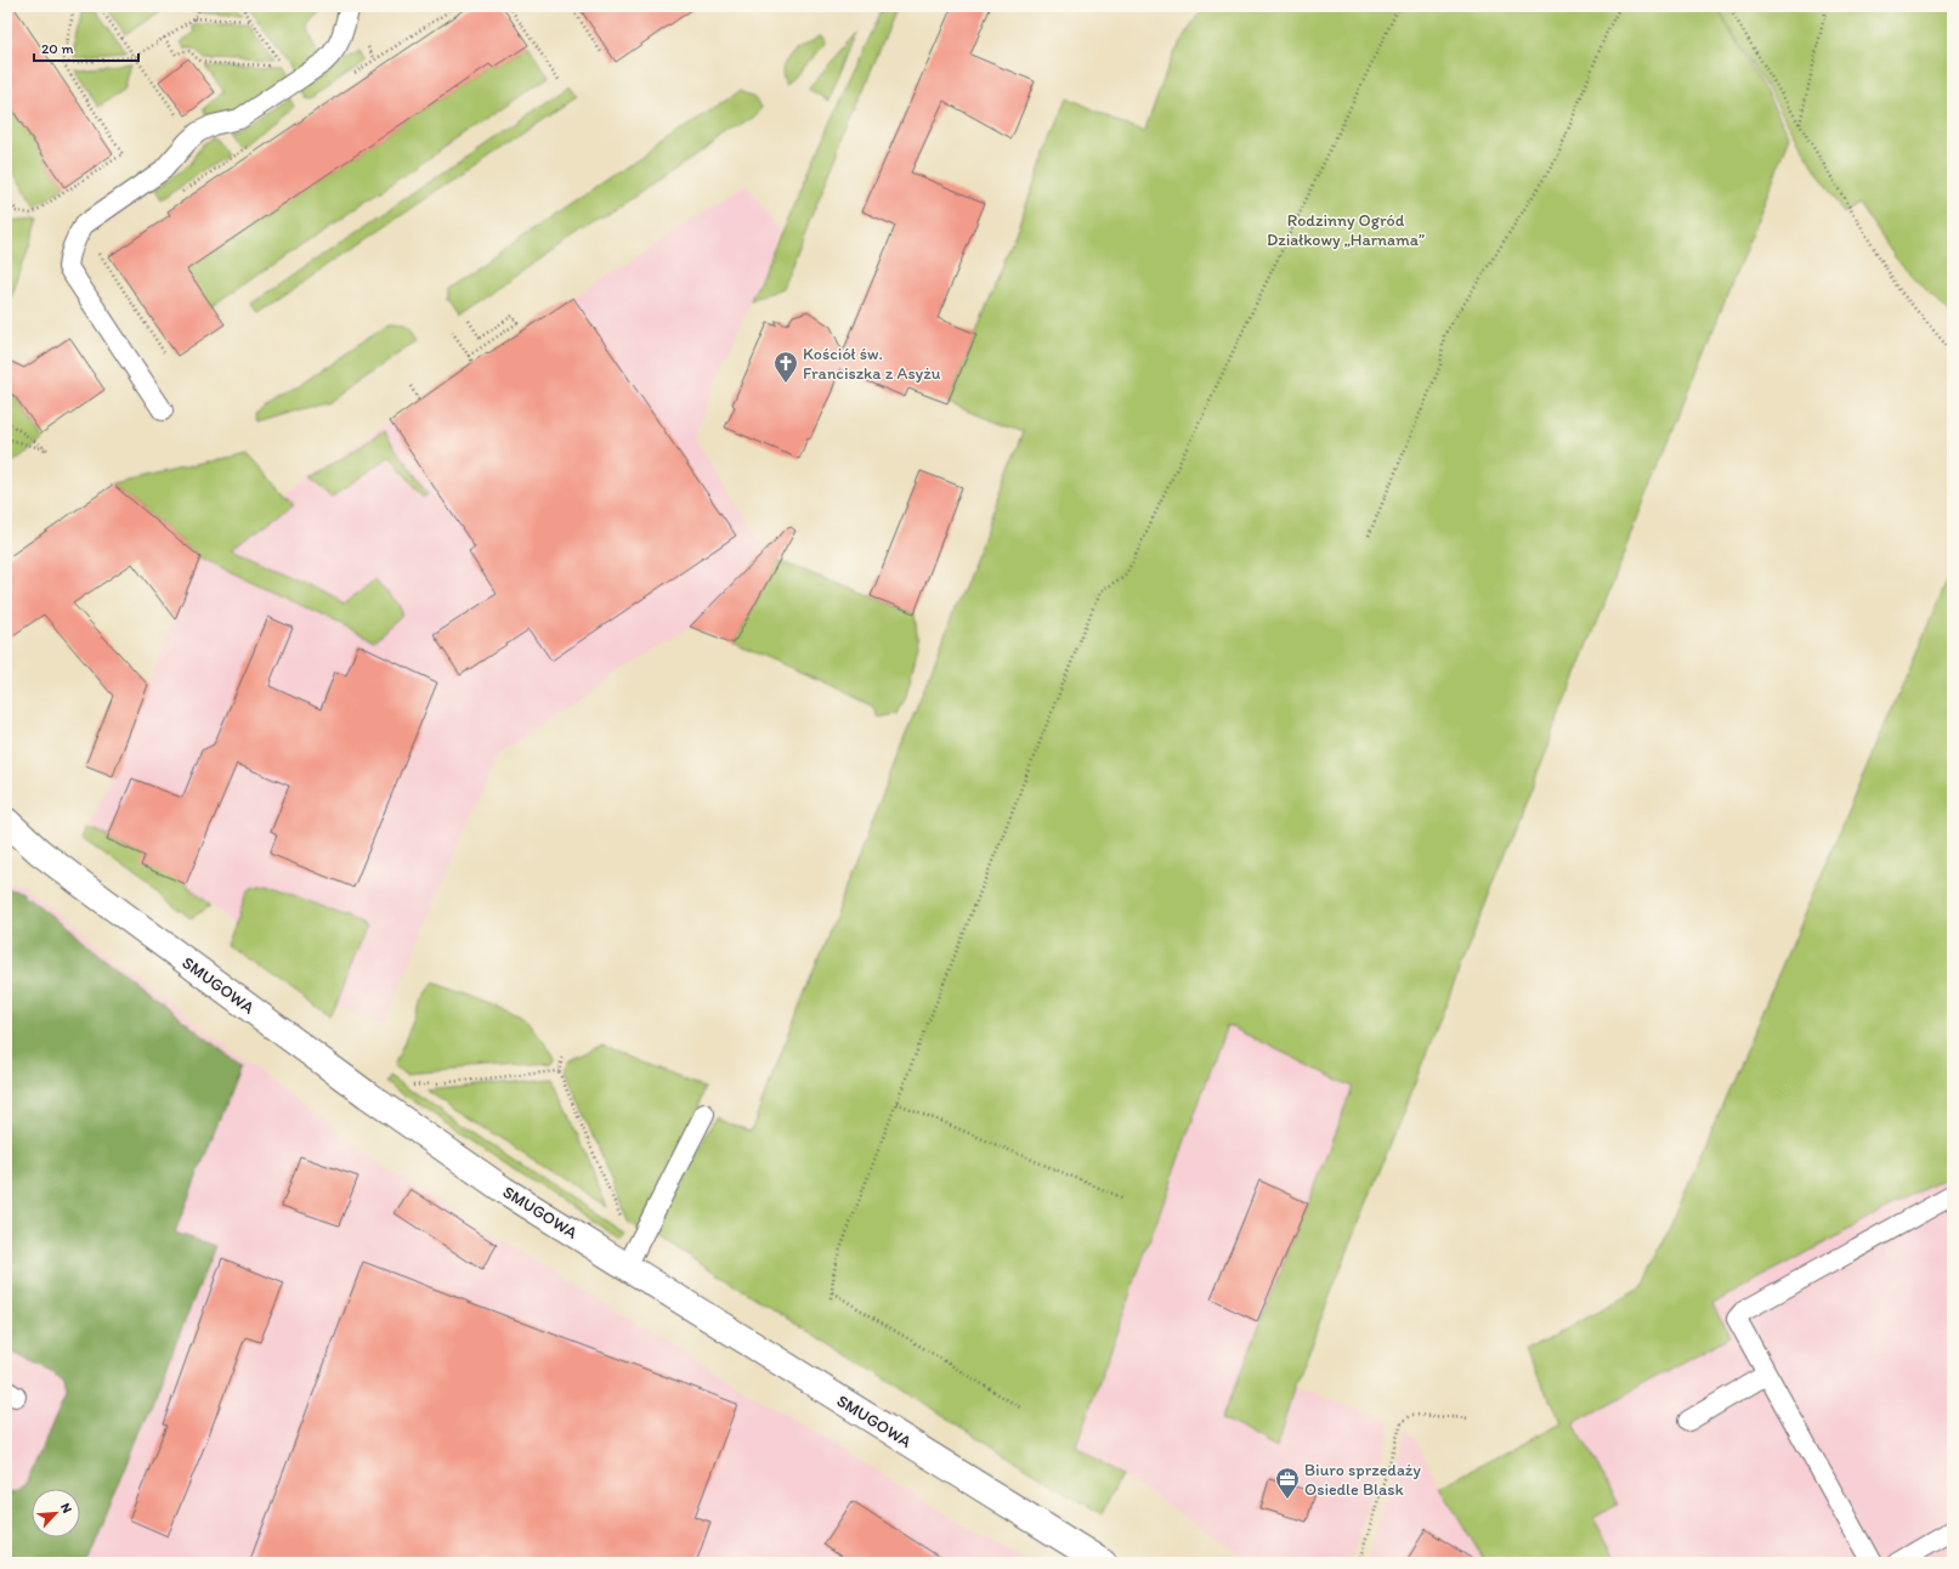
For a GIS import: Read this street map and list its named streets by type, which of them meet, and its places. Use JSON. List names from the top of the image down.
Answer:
{
  "streets": {
    "street": ["SMUGOWA"]
  },
  "parks": ["Rodzinny Ogród Działkowy „Harnama”"],
  "places": {
    "church": ["Kościół św. Franciszka z Asyżu"],
    "office": ["Biuro sprzedaży Osiedle Blask"]
  },
  "scale_bar": "20 m",
  "north": "top right"
}
